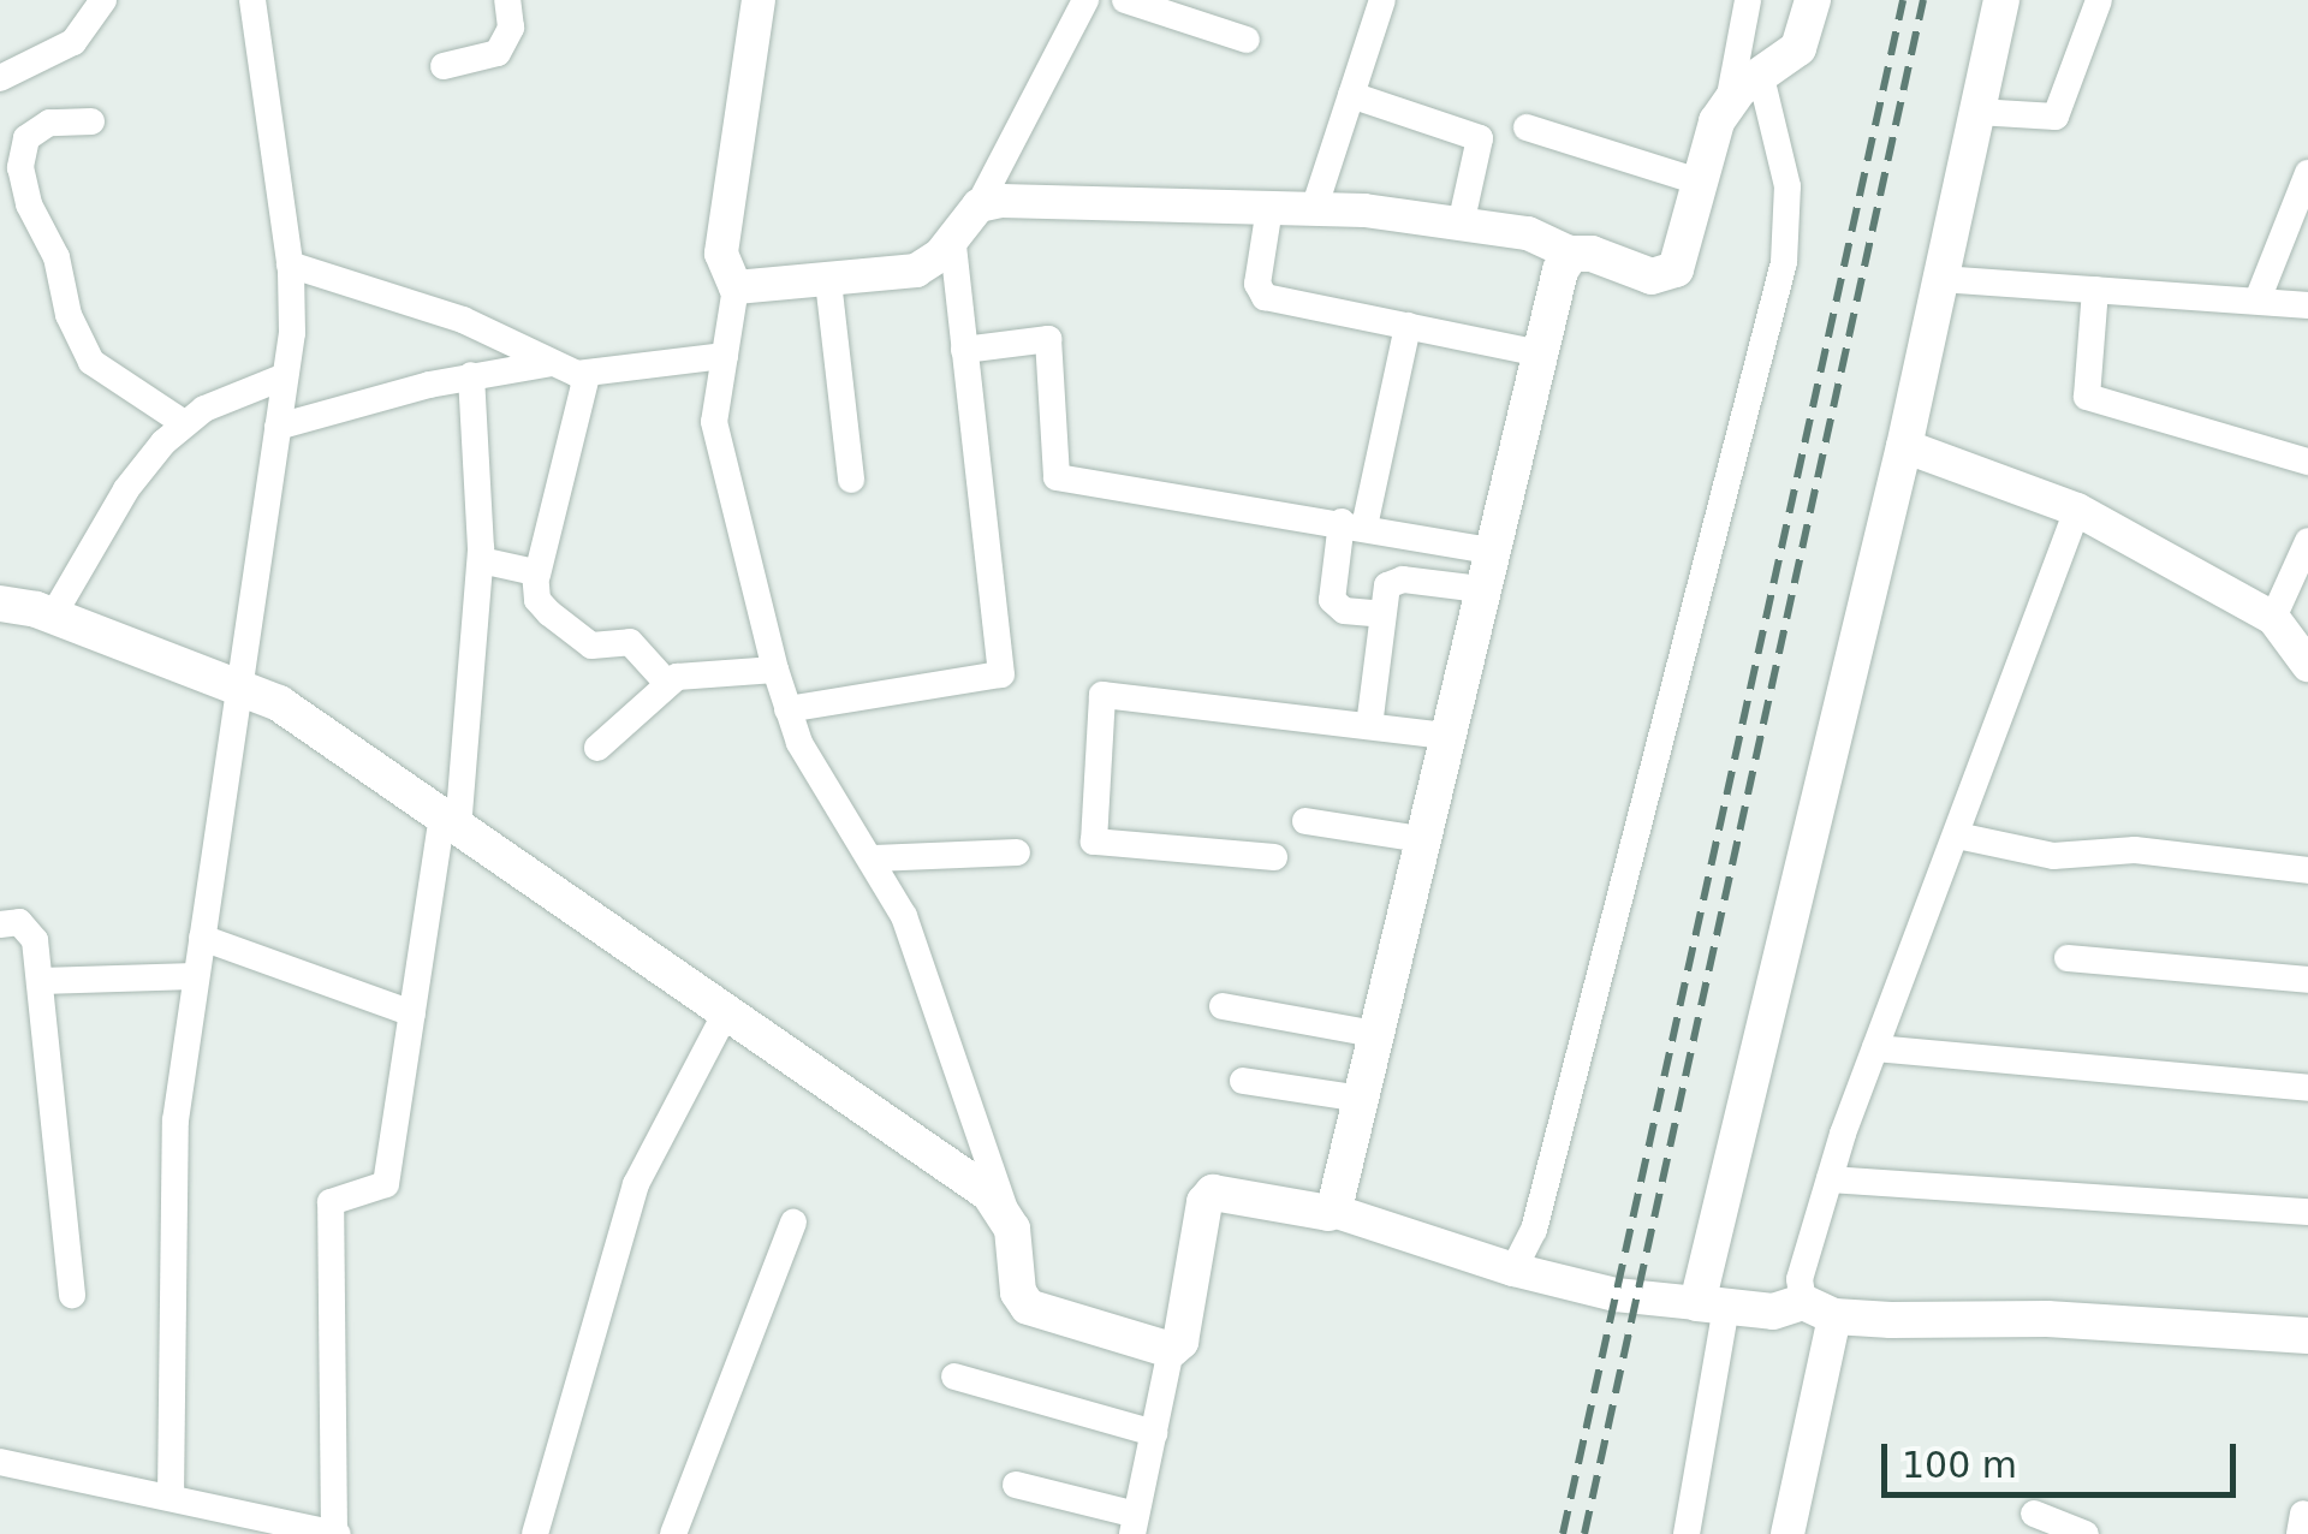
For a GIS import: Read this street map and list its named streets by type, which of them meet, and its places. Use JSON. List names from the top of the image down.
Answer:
{
  "scale_bar": "100 m"
}
